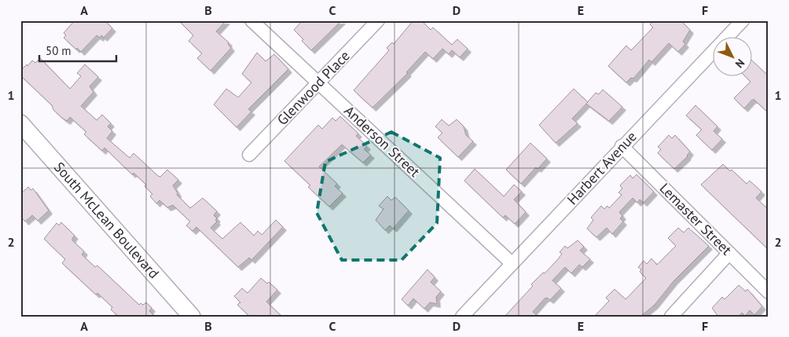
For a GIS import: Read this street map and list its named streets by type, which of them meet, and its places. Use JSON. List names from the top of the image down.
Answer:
{
  "streets": {
    "main road": ["South McLean Boulevard"],
    "street": [
      "Glenwood Place",
      "Anderson Street",
      "Harbert Avenue",
      "Lemaster Street"
    ]
  },
  "crossings": [
    ["Glenwood Place", "Anderson Street"],
    ["Anderson Street", "Harbert Avenue"],
    ["Harbert Avenue", "Lemaster Street"]
  ],
  "scale_bar": "50 m",
  "north": "bottom right",
  "grid": {
    "columns": [
      "A",
      "B",
      "C",
      "D",
      "E",
      "F"
    ],
    "rows": ["1", "2"]
  }
}
